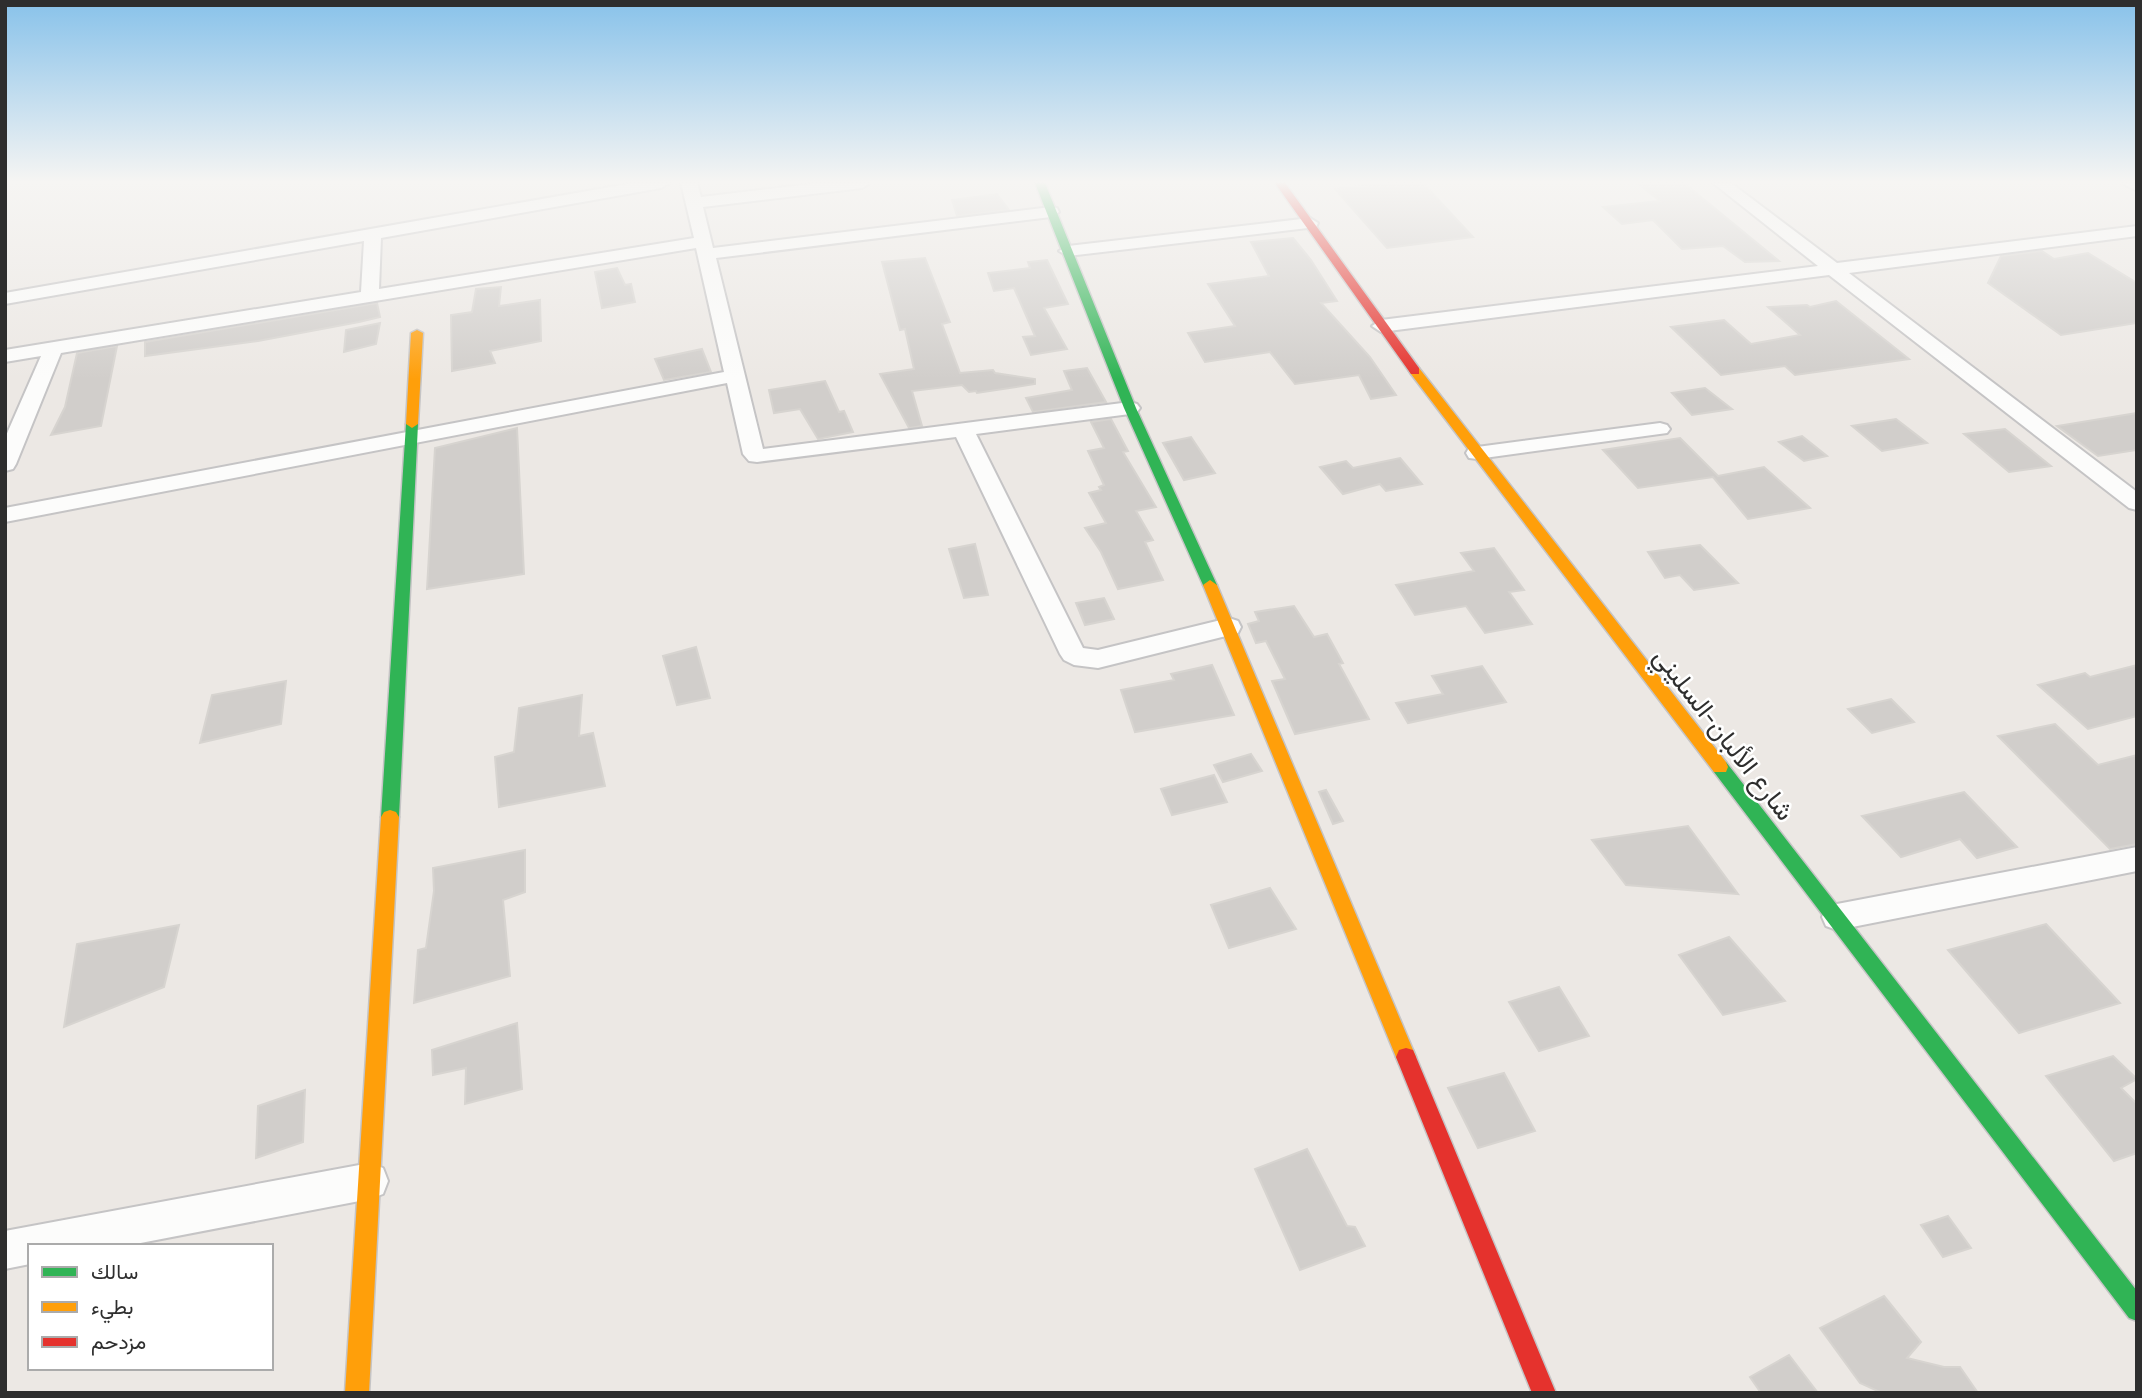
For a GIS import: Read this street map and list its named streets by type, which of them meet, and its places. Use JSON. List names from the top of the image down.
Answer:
{
  "streets": {
    "street": ["شارع الألبان-السليني"]
  },
  "legend": ["سالك", "بطيء", "مزدحم"]
}
